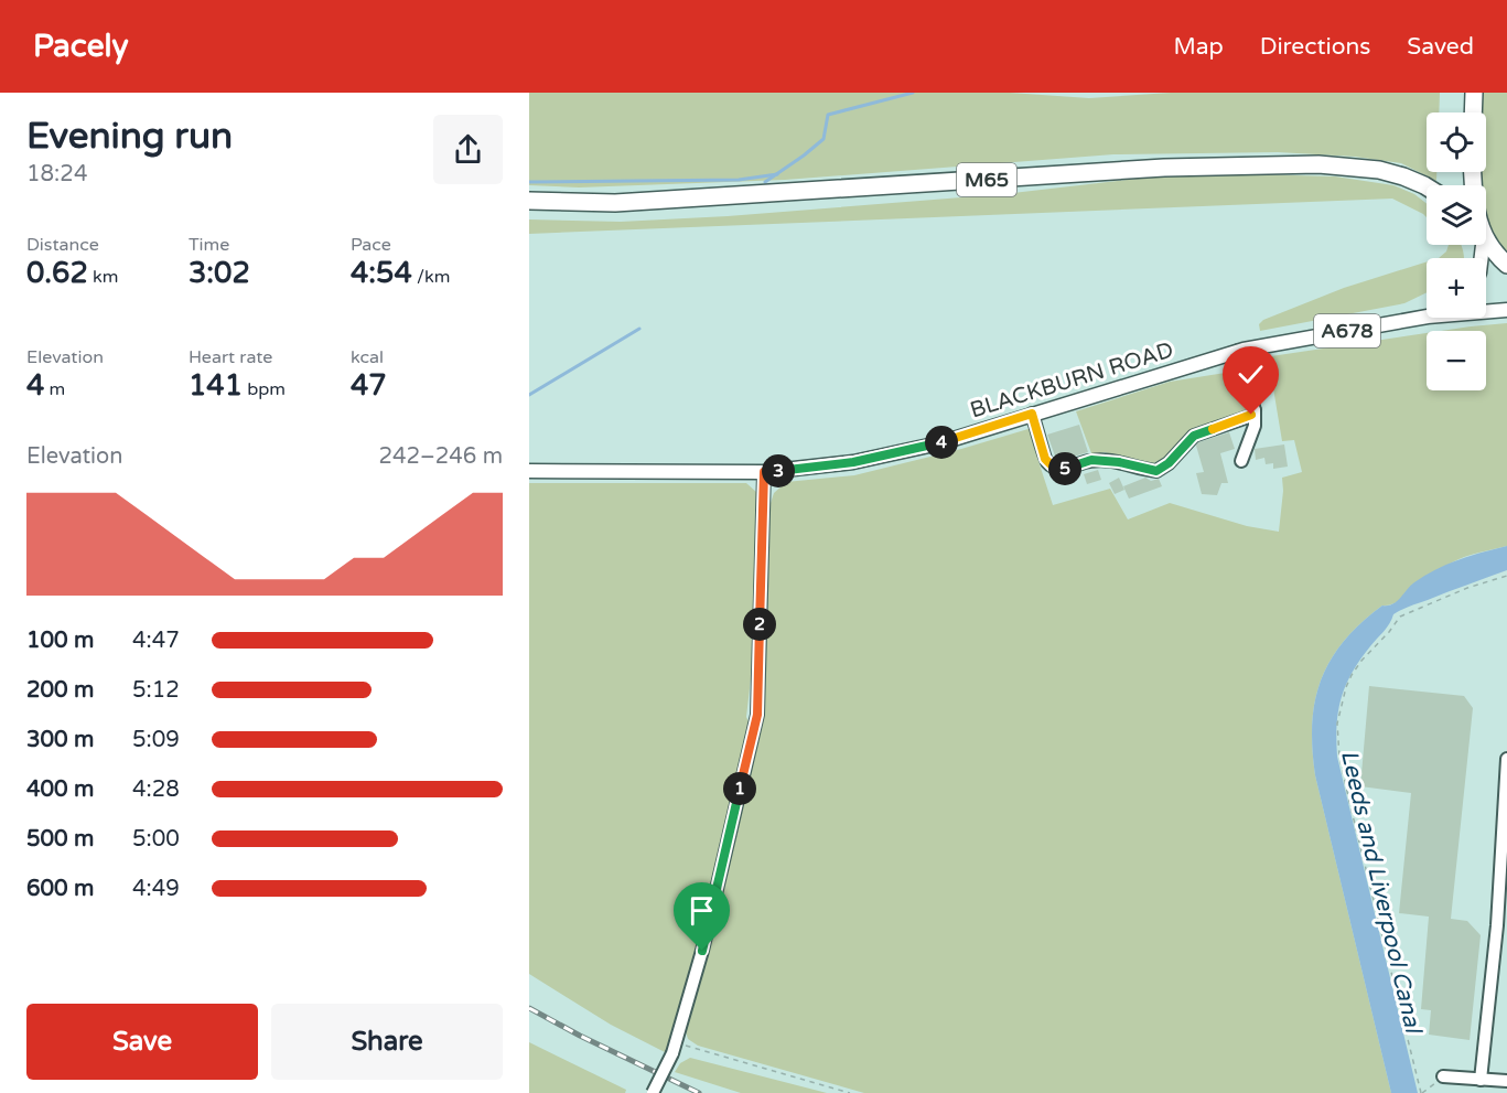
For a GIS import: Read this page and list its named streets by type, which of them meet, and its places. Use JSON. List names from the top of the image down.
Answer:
{
  "streets": {
    "highway": ["M65"],
    "main road": ["A678", "BLACKBURN ROAD"]
  },
  "water": ["Leeds and Liverpool Canal"],
  "page": {
    "header": "Pacely",
    "nav": ["Map", "Directions", "Saved"],
    "heading": ["Evening run", "18:24"],
    "map_buttons": ["+", "−"],
    "stats": [
      ["Distance", "0.62 km"],
      ["Time", "3:02"],
      ["Pace", "4:54 /km"],
      ["Elevation", "4 m"],
      ["Heart rate", "141 bpm"],
      ["kcal", "47"]
    ],
    "pins": [
      "4",
      "5",
      "3",
      "2",
      "1"
    ],
    "chart": ["Elevation", "242–246 m"],
    "list": [
      {
        "name": "100 m",
        "note": "4:47"
      },
      {
        "name": "200 m",
        "note": "5:12"
      },
      {
        "name": "300 m",
        "note": "5:09"
      },
      {
        "name": "400 m",
        "note": "4:28"
      },
      {
        "name": "500 m",
        "note": "5:00"
      },
      {
        "name": "600 m",
        "note": "4:49"
      }
    ],
    "buttons": ["Save", "Share"]
  }
}
